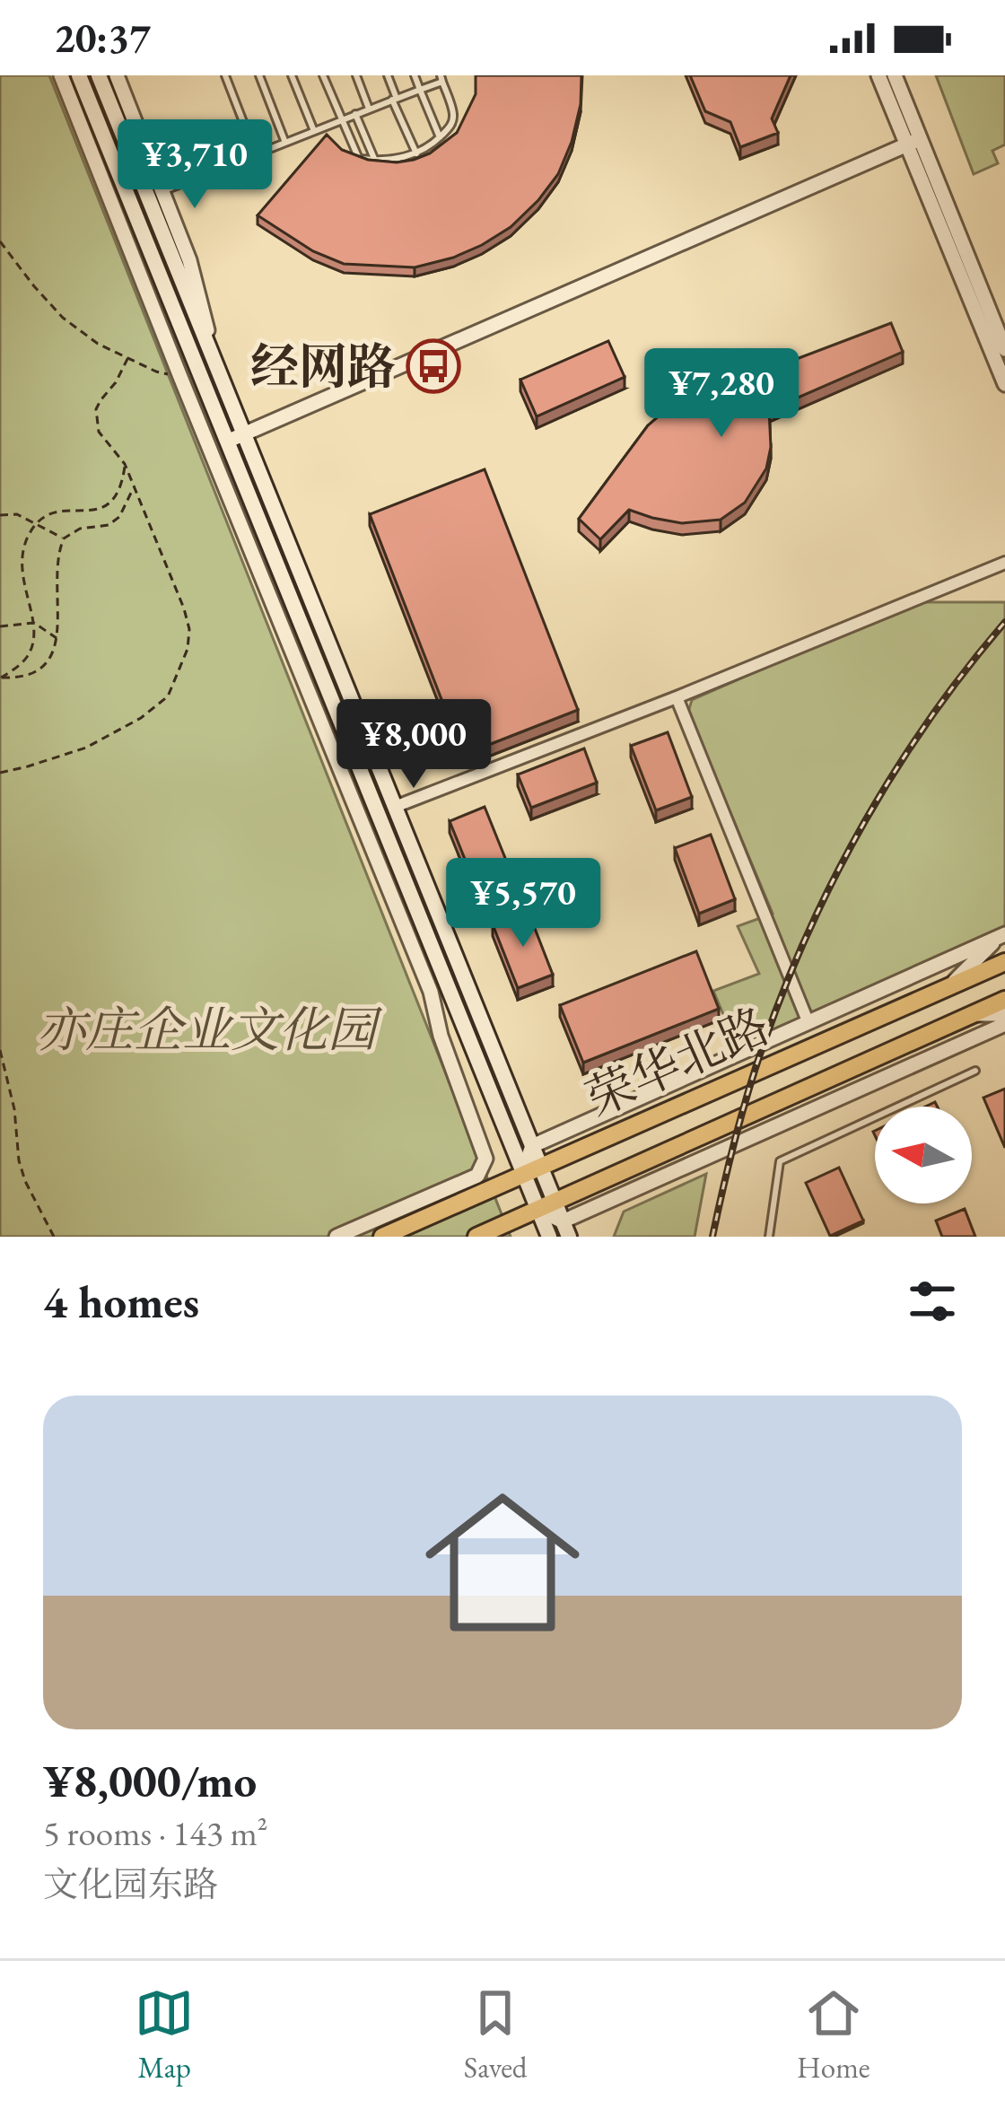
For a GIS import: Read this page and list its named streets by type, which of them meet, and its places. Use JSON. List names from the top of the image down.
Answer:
{
  "streets": {
    "main road": ["荣华北路"]
  },
  "parks": ["亦庄企业文化园"],
  "places": {
    "bus stop": ["经网路"]
  },
  "north": "left",
  "page": {
    "status": "20:37",
    "price": [
      "¥3,710",
      "¥7,280",
      "¥8,000",
      "¥5,570"
    ],
    "heading": "4 homes",
    "list": [
      {
        "name": "¥8,000/mo",
        "note": "5 rooms · 143 m² · 文化园东路"
      }
    ],
    "tabs": ["Map", "Saved", "Home"]
  }
}
